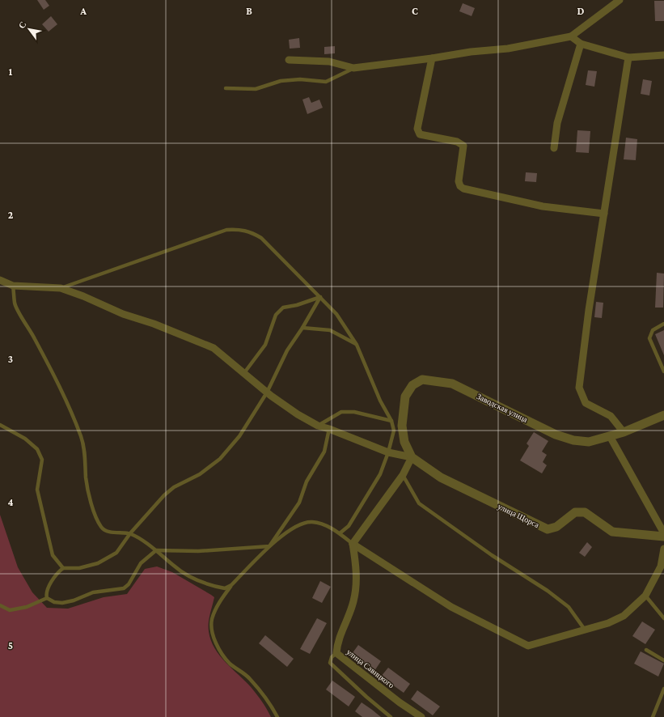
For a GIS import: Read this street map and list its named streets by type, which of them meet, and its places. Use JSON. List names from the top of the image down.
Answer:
{
  "streets": {
    "street": ["Заводская улица", "улица Щорса", "улица Савицкого"]
  },
  "crossings": [
    ["Заводская улица", "улица Щорса"]
  ],
  "north": "top left",
  "grid": {
    "columns": [
      "A",
      "B",
      "C",
      "D"
    ],
    "rows": [
      "1",
      "2",
      "3",
      "4",
      "5"
    ]
  }
}
